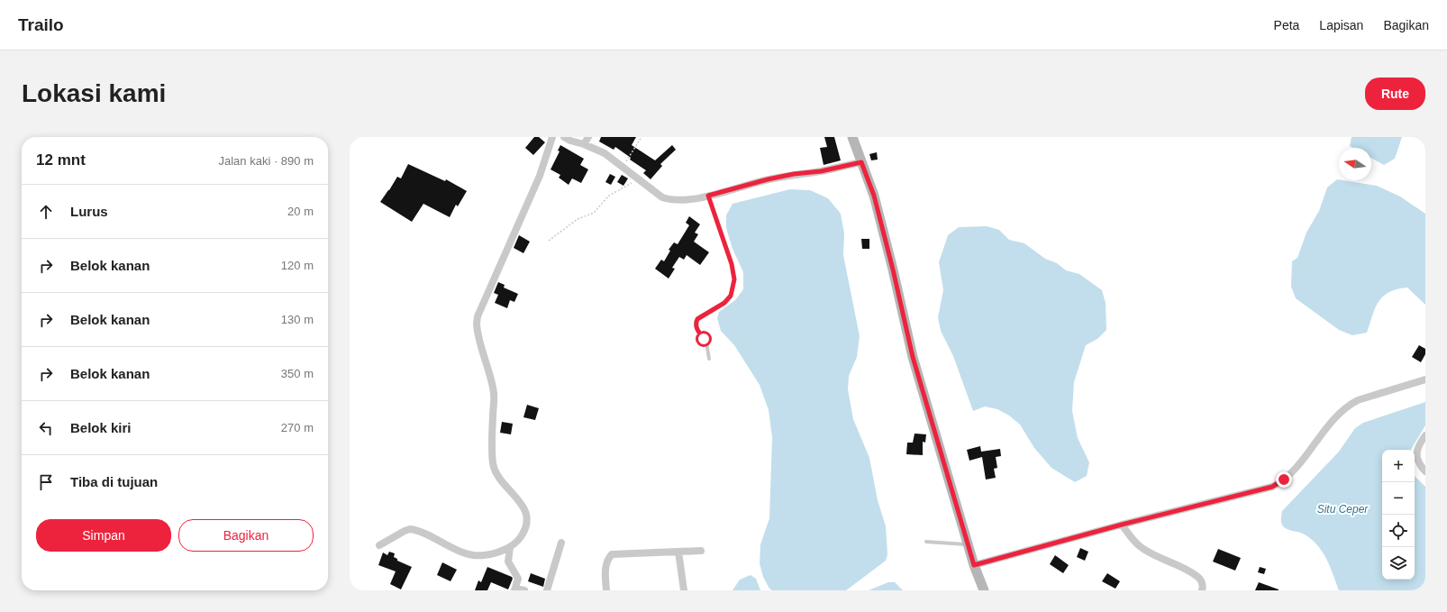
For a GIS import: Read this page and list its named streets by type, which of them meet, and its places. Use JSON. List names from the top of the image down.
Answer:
{
  "water": ["Situ Ceper"],
  "north": "left",
  "page": {
    "header": "Trailo",
    "nav": ["Peta", "Lapisan", "Bagikan"],
    "buttons": [
      "Rute",
      ["Simpan", "Bagikan"]
    ],
    "title": "Lokasi kami",
    "heading": ["12 mnt", "Jalan kaki · 890 m"],
    "list": [
      ["Lurus", "20 m"],
      ["Belok kanan", "120 m"],
      ["Belok kanan", "130 m"],
      ["Belok kanan", "350 m"],
      ["Belok kiri", "270 m"],
      "Tiba di tujuan"
    ],
    "map_buttons": ["+", "−"]
  }
}
